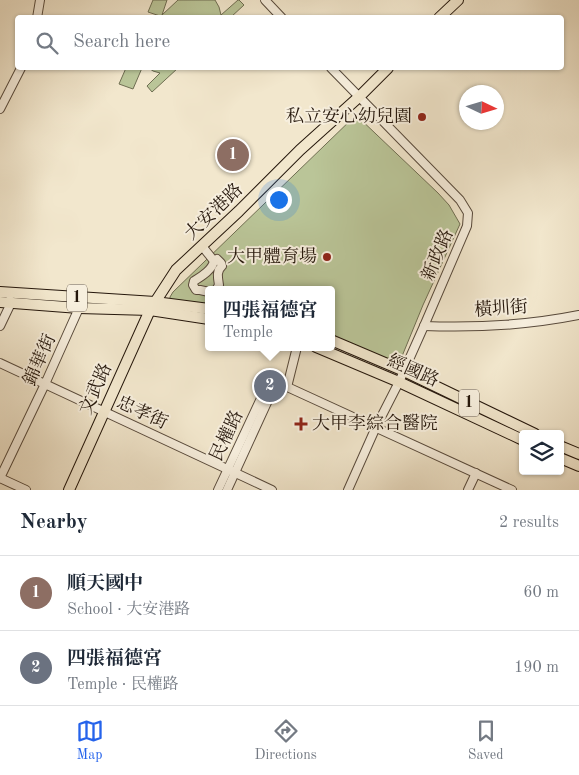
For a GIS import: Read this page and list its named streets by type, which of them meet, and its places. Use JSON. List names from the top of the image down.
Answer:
{
  "streets": {
    "main road": [
      "大安港路",
      "1",
      "經國路",
      "文武路"
    ],
    "street": [
      "新政路",
      "橫圳街",
      "錦華街",
      "忠孝街",
      "民權路"
    ]
  },
  "crossings": [
    ["大安港路", "新政路"],
    ["大安港路", "1"],
    ["大安港路", "文武路"],
    ["新政路", "橫圳街"],
    ["新政路", "經國路"],
    ["1", "錦華街"],
    ["1", "文武路"],
    ["錦華街", "忠孝街"],
    ["文武路", "忠孝街"],
    ["忠孝街", "民權路"]
  ],
  "places": {
    "other": ["私立安心幼兒園", "大甲體育場"],
    "health": ["大甲李綜合醫院"]
  },
  "north": "right",
  "page": {
    "search": "Search here",
    "pins": ["1", "2"],
    "popup": ["四張福德宮", "Temple"],
    "heading": ["Nearby", "2 results"],
    "list": [
      {
        "mark": "1",
        "name": "順天國中",
        "note": "School · 大安港路",
        "value": "60 m"
      },
      {
        "mark": "2",
        "name": "四張福德宮",
        "note": "Temple · 民權路",
        "value": "190 m"
      }
    ],
    "nav": ["Map", "Directions", "Saved"]
  }
}
